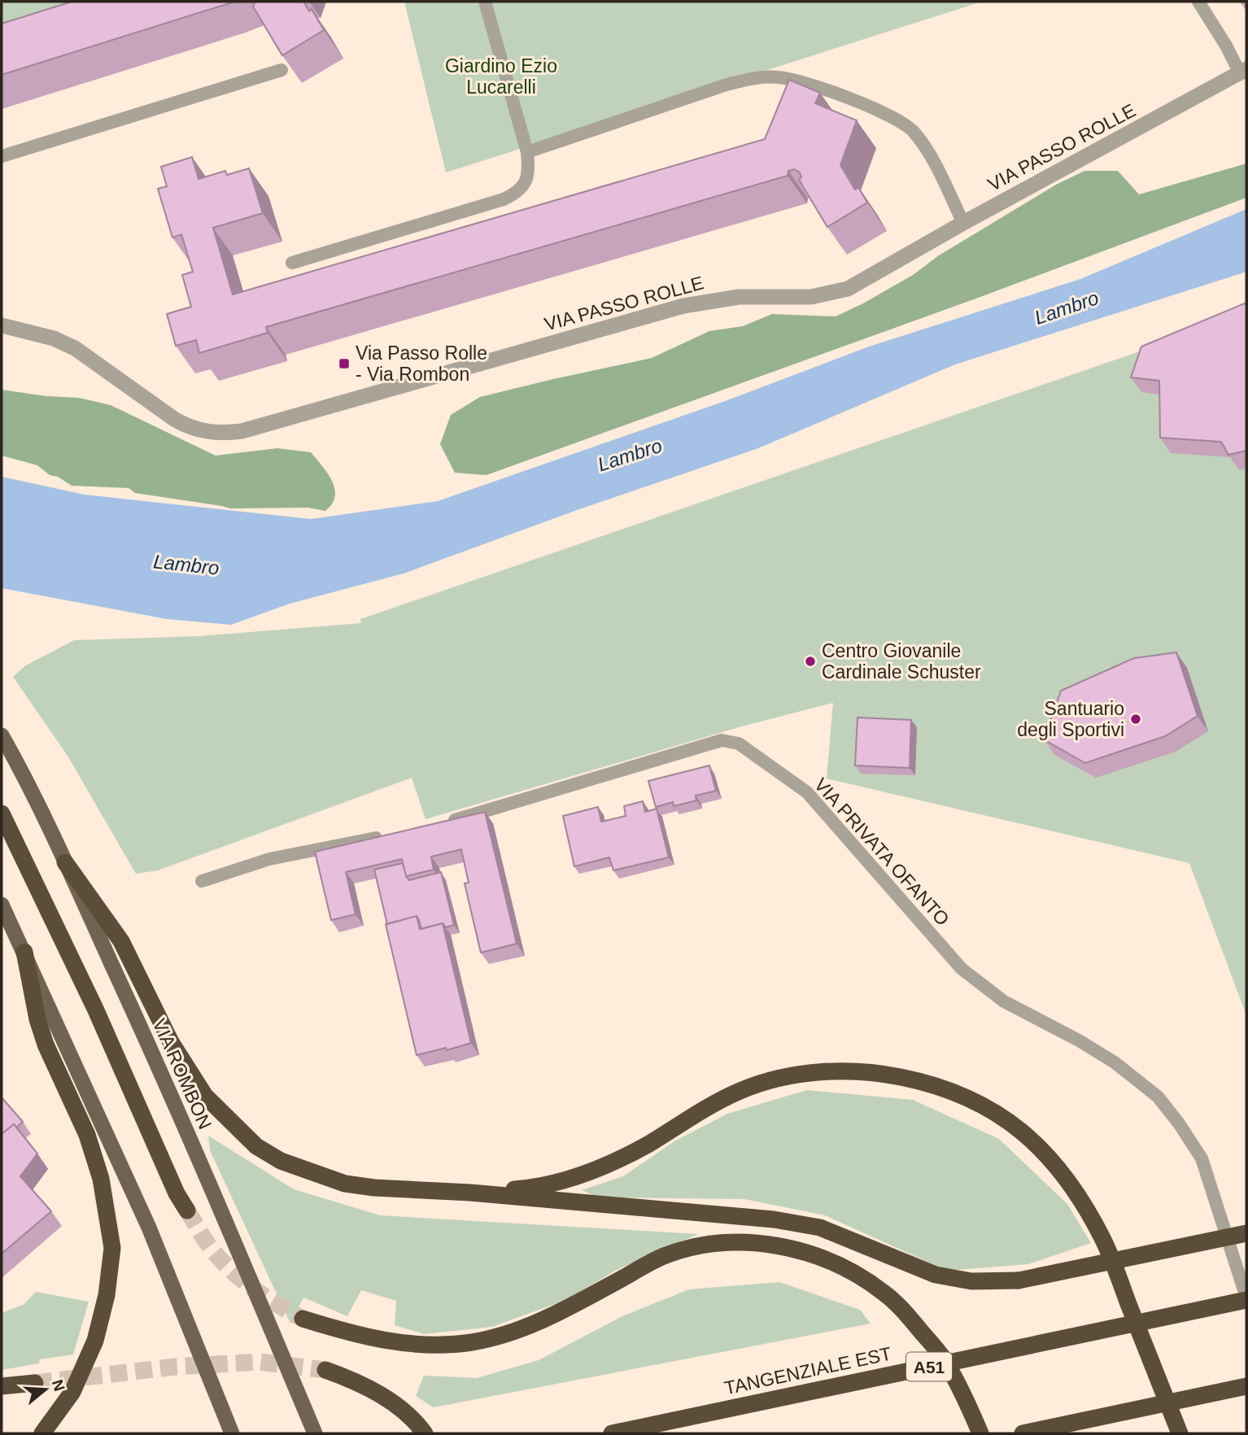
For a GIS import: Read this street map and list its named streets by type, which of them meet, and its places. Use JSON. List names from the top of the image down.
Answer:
{
  "streets": {
    "highway": ["A51", "TANGENZIALE EST"],
    "main road": ["VIA ROMBON"],
    "street": ["VIA PASSO ROLLE"],
    "lane": ["VIA PRIVATA OFANTO"]
  },
  "crossings": [
    ["VIA PRIVATA OFANTO", "TANGENZIALE EST"]
  ],
  "water": ["Lambro"],
  "parks": ["Giardino Ezio Lucarelli"],
  "places": {
    "transit": ["Via Passo Rolle - Via Rombon"],
    "other": ["Centro Giovanile Cardinale Schuster", "Santuario degli Sportivi"]
  },
  "north": "right"
}
